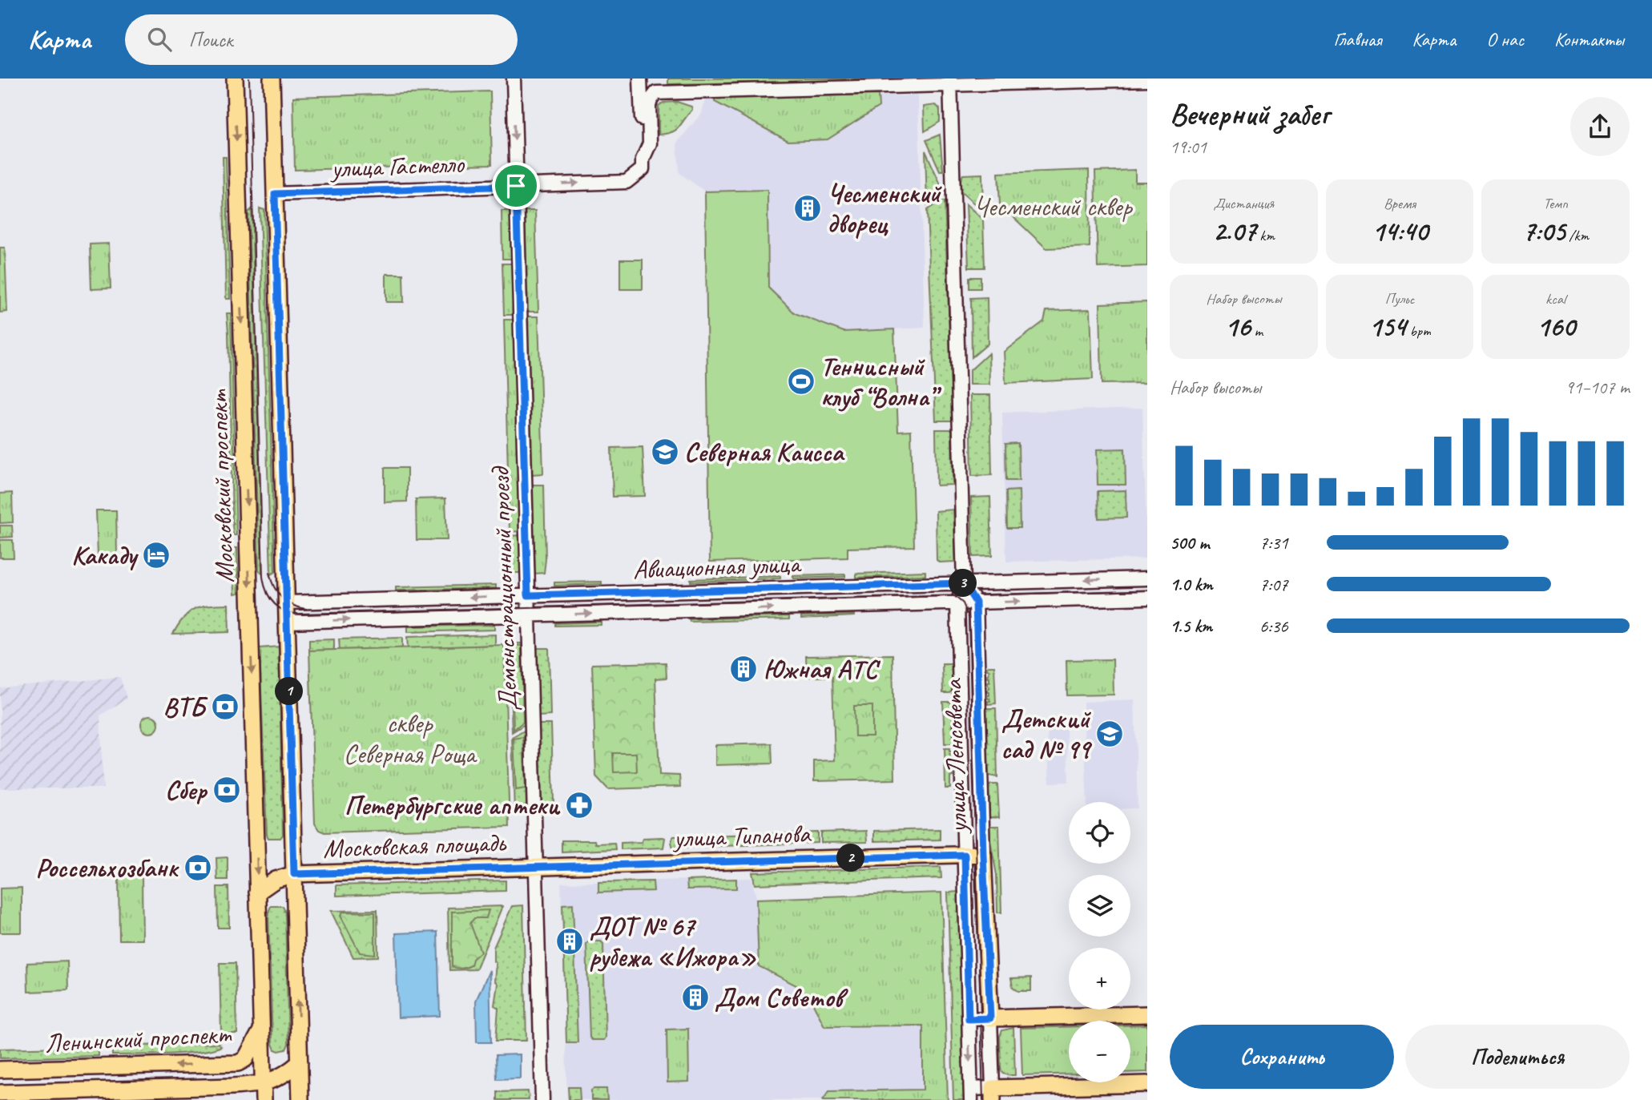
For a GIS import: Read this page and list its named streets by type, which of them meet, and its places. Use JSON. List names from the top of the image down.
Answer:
{
  "streets": {
    "main road": [
      "Московский проспект",
      "улица Ленсовета",
      "улица Типанова",
      "Московская площадь",
      "Ленинский проспект"
    ],
    "street": ["улица Гастелло", "Авиационная улица", "Демонстрационный проезд"]
  },
  "crossings": [
    ["улица Гастелло", "Демонстрационный проезд"],
    ["улица Гастелло", "улица Ленсовета"],
    ["Московский проспект", "Ленинский проспект"],
    ["Авиационная улица", "Демонстрационный проезд"],
    ["Авиационная улица", "улица Ленсовета"],
    ["Демонстрационный проезд", "улица Типанова"],
    ["Демонстрационный проезд", "Московская площадь"],
    ["улица Ленсовета", "улица Типанова"],
    ["улица Типанова", "Московская площадь"]
  ],
  "parks": ["Чесменский сквер", "сквер Северная Роща"],
  "places": {
    "building": [
      "Чесменский дворец",
      "Южная АТС",
      "ДОТ № 67 рубежа «Ижора»",
      "Дом Советов"
    ],
    "sports": ["Теннисный клуб “Волна”"],
    "school or university": ["Северная Каисса", "Детский сад № 99"],
    "hotel": ["Какаду"],
    "bank": ["ВТБ", "Сбер", "Россельхозбанк"],
    "pharmacy": ["Петербургские аптеки"]
  },
  "page": {
    "header": "Карта",
    "search": "Поиск",
    "nav": [
      "Главная",
      "Карта",
      "О нас",
      "Контакты"
    ],
    "heading": ["Вечерний забег", "19:01"],
    "stats": [
      ["Дистанция", "2.07 km"],
      ["Время", "14:40"],
      ["Темп", "7:05 /km"],
      ["Набор высоты", "16 m"],
      ["Пульс", "154 bpm"],
      ["kcal", "160"]
    ],
    "chart": ["Набор высоты", "91–107 m"],
    "list": [
      {
        "name": "500 m",
        "note": "7:31"
      },
      {
        "name": "1.0 km",
        "note": "7:07"
      },
      {
        "name": "1.5 km",
        "note": "6:36"
      }
    ],
    "pins": ["3", "1", "2"],
    "map_buttons": ["+", "−"],
    "buttons": ["Сохранить", "Поделиться"]
  }
}
